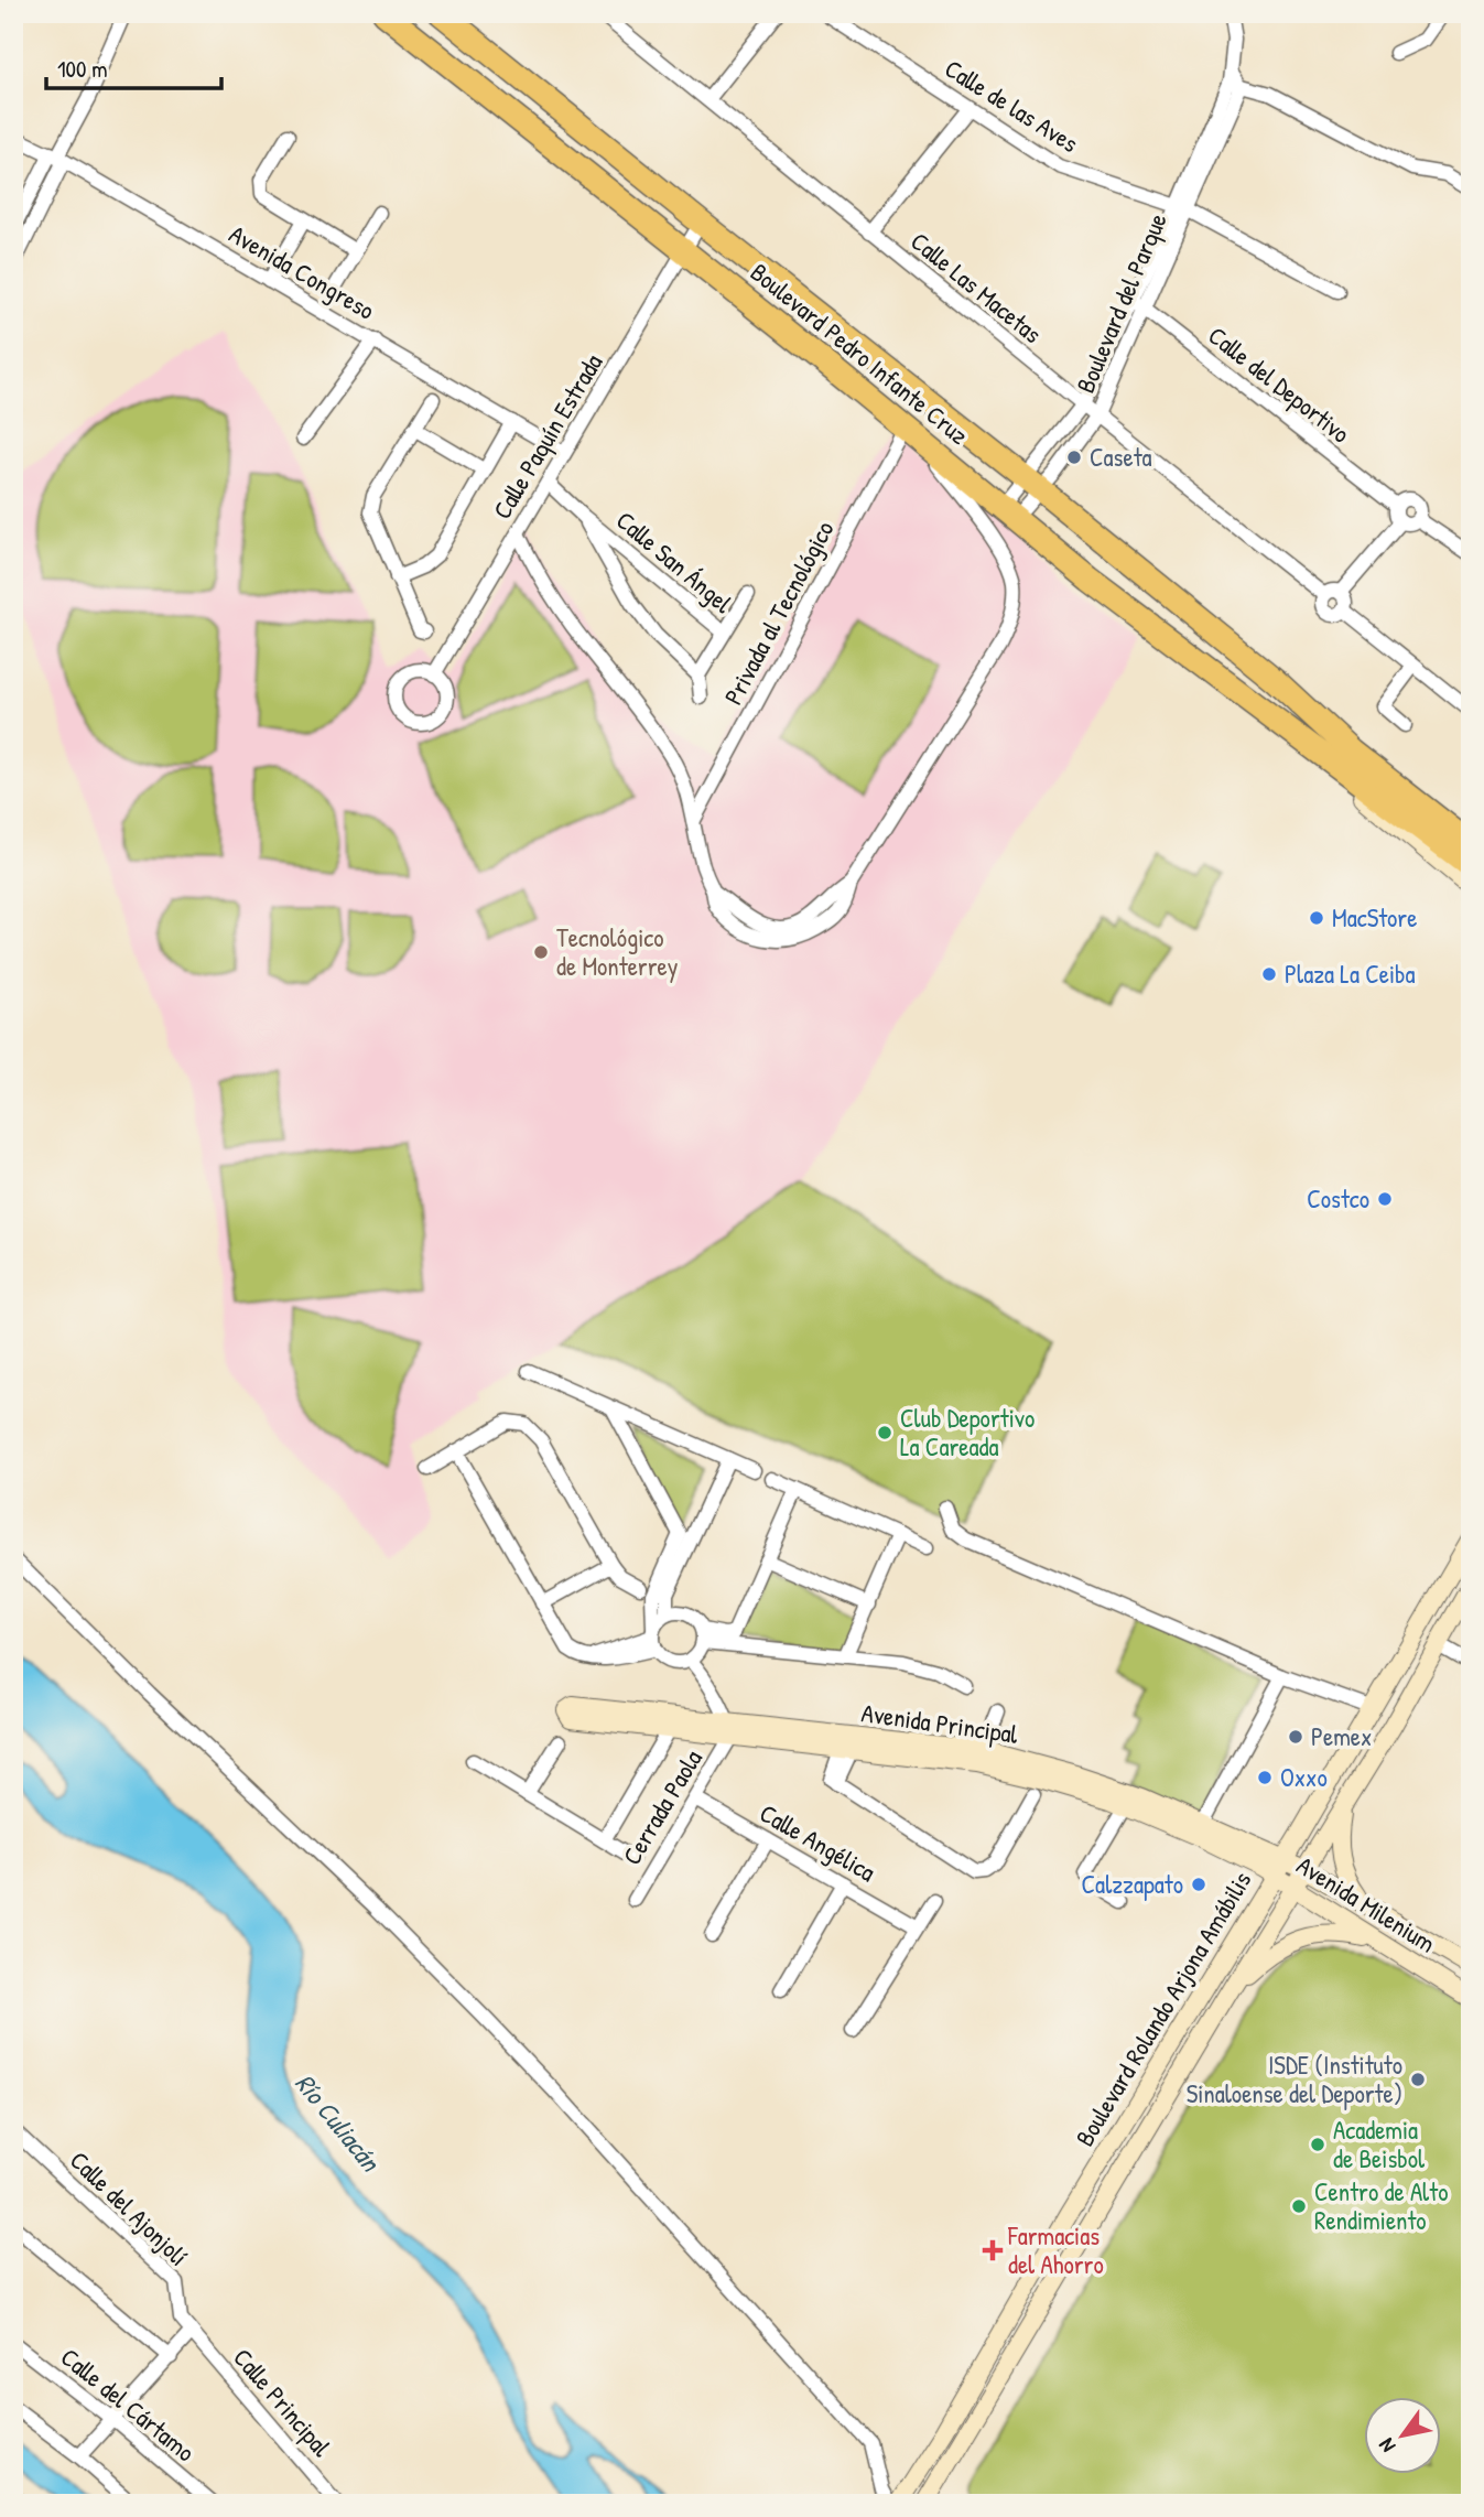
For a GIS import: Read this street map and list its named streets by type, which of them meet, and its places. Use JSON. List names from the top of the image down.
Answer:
{
  "streets": {
    "highway": ["Boulevard Pedro Infante Cruz"],
    "main road": ["Avenida Principal", "Avenida Milenium", "Boulevard Rolando Arjona Amábilis"],
    "street": [
      "Calle de las Aves",
      "Avenida Congreso",
      "Calle Las Macetas",
      "Boulevard del Parque",
      "Calle del Deportivo",
      "Calle Paquín Estrada",
      "Calle San Ángel",
      "Privada al Tecnológico",
      "Cerrada Paola",
      "Calle Angélica",
      "Calle del Ajonjolí",
      "Calle Principal",
      "Calle del Cártamo"
    ]
  },
  "crossings": [
    ["Calle de las Aves", "Boulevard del Parque"],
    ["Avenida Congreso", "Calle Paquín Estrada"],
    ["Calle Las Macetas", "Boulevard del Parque"],
    ["Boulevard del Parque", "Boulevard Pedro Infante Cruz"],
    ["Boulevard del Parque", "Calle del Deportivo"],
    ["Boulevard Pedro Infante Cruz", "Calle Paquín Estrada"],
    ["Boulevard Pedro Infante Cruz", "Privada al Tecnológico"],
    ["Calle Paquín Estrada", "Calle San Ángel"],
    ["Avenida Principal", "Cerrada Paola"],
    ["Avenida Principal", "Avenida Milenium"],
    ["Avenida Principal", "Boulevard Rolando Arjona Amábilis"],
    ["Cerrada Paola", "Calle Angélica"],
    ["Avenida Milenium", "Boulevard Rolando Arjona Amábilis"],
    ["Calle del Ajonjolí", "Calle Principal"]
  ],
  "water": ["Río Culiacán"],
  "places": {
    "other": [
      "Caseta",
      "MacStore",
      "Tecnológico de Monterrey",
      "Plaza La Ceiba",
      "Costco",
      "Club Deportivo La Careada",
      "Pemex",
      "Oxxo",
      "Calzzapato",
      "ISDE (Instituto Sinaloense del Deporte)",
      "Academia de Beisbol",
      "Centro de Alto Rendimiento"
    ],
    "health": ["Farmacias del Ahorro"]
  },
  "scale_bar": "100 m",
  "north": "bottom left"
}
